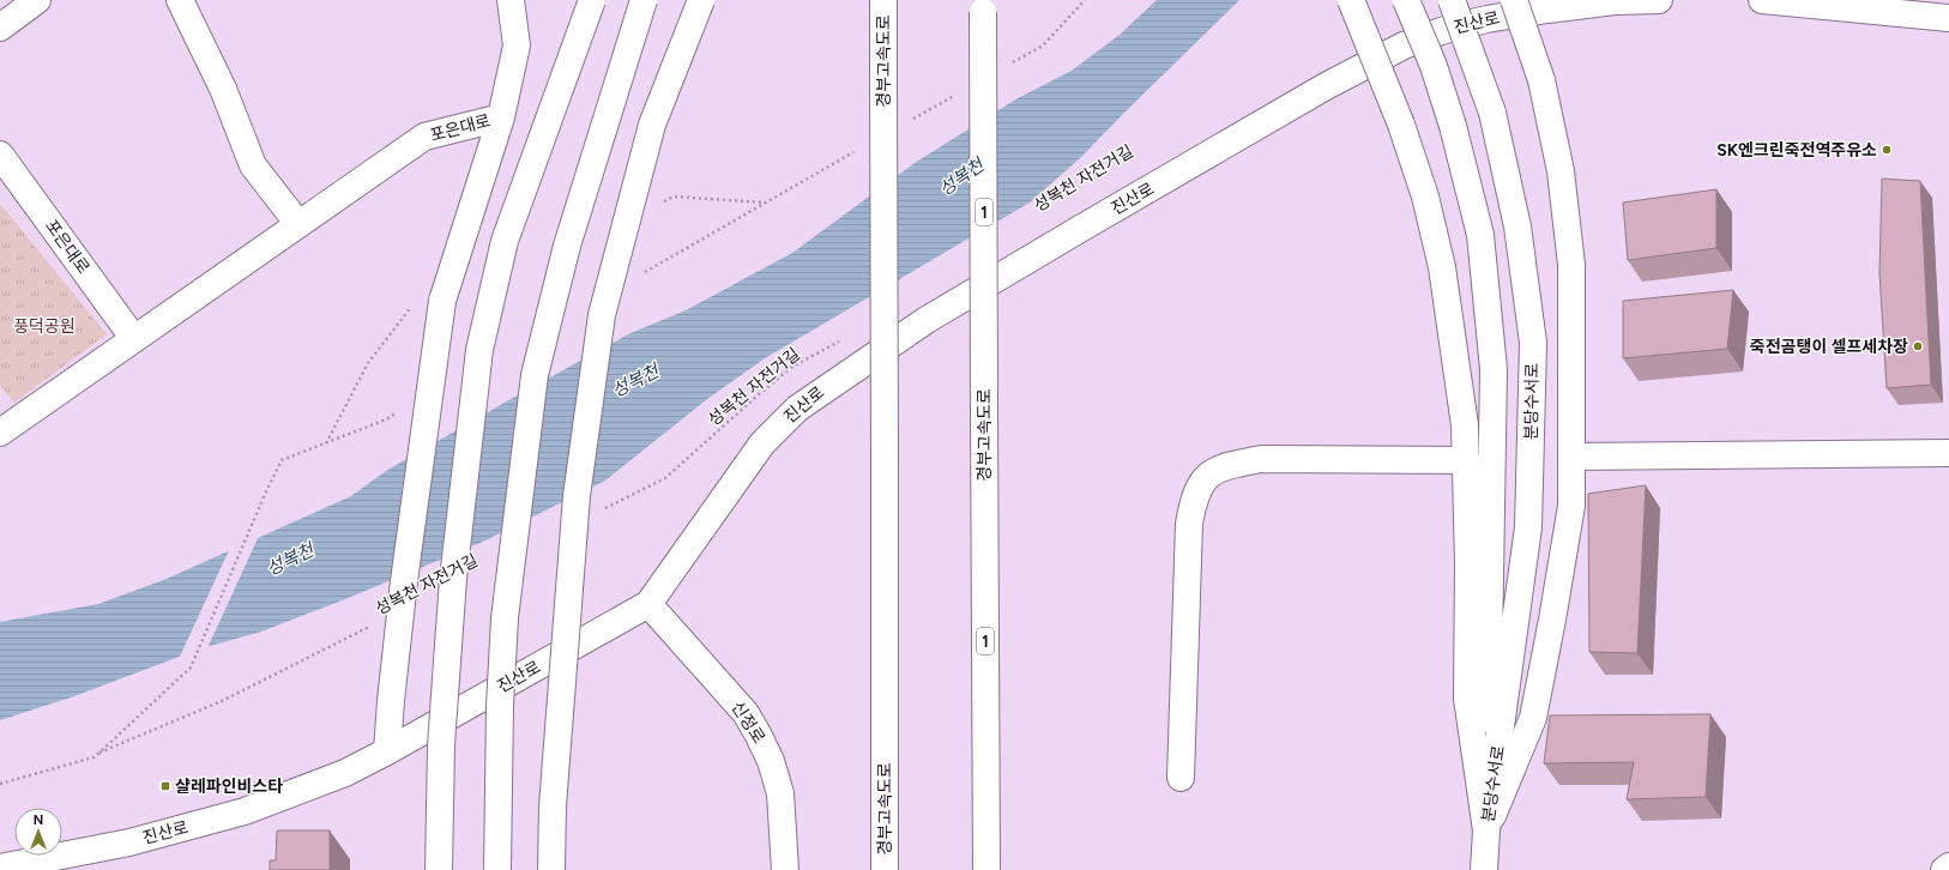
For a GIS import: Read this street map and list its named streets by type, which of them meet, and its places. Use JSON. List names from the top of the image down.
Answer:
{
  "streets": {
    "main road": [
      "진산로",
      "경부고속도로",
      "포은대로",
      "1",
      "분당수서로",
      "신정로"
    ],
    "path": ["성복천 자전거길"]
  },
  "crossings": [
    ["진산로", "신정로"]
  ],
  "water": ["성복천"],
  "parks": ["풍덕공원"],
  "places": {
    "other": ["SK엔크린죽전역주유소", "죽전곰탱이 셀프세차장"],
    "transit": ["샬레파인비스타"]
  },
  "north": "top"
}
